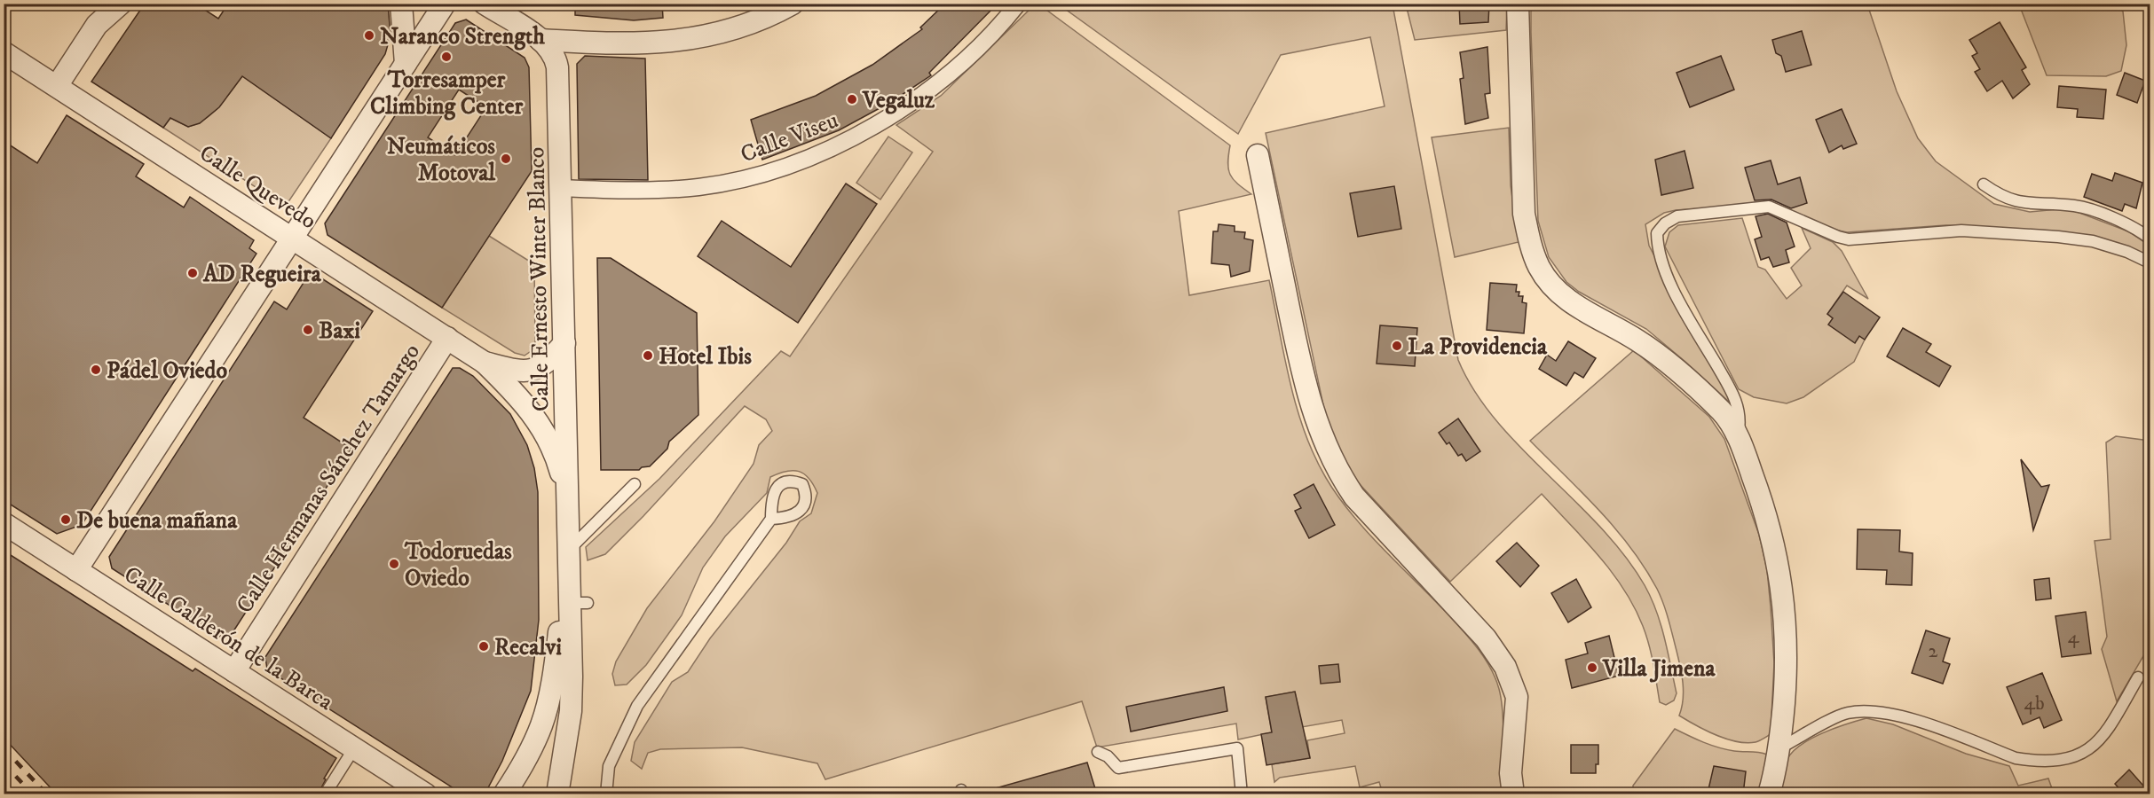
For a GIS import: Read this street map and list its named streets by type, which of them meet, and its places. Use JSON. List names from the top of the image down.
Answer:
{
  "streets": {
    "street": [
      "Calle Viseu",
      "Calle Quevedo",
      "Calle Ernesto Winter Blanco",
      "Calle Hermanas Sánchez Tamargo",
      "Calle Calderón de la Barca"
    ]
  },
  "crossings": [
    ["Calle Viseu", "Calle Ernesto Winter Blanco"],
    ["Calle Quevedo", "Calle Ernesto Winter Blanco"],
    ["Calle Quevedo", "Calle Hermanas Sánchez Tamargo"],
    ["Calle Hermanas Sánchez Tamargo", "Calle Calderón de la Barca"]
  ],
  "places": [
    "Naranco Strength",
    "Torresamper Climbing Center",
    "Vegaluz",
    "Neumáticos Motoval",
    "AD Regueira",
    "Baxi",
    "La Providencia",
    "Hotel Ibis",
    "Pádel Oviedo",
    "De buena mañana",
    "Todoruedas Oviedo",
    "Recalvi",
    "Villa Jimena"
  ],
  "house_numbers": ["4", "2", "4b"]
}
